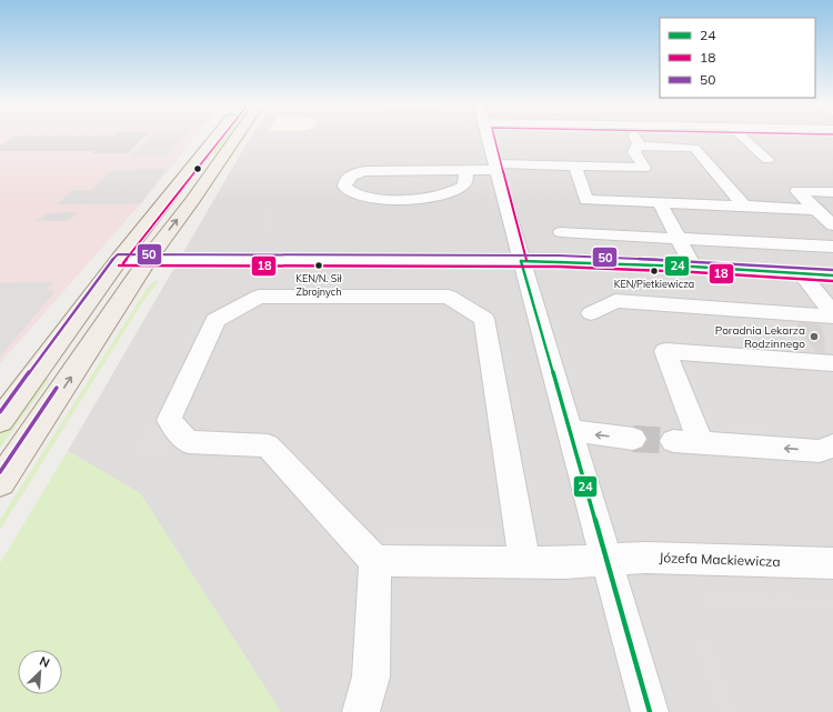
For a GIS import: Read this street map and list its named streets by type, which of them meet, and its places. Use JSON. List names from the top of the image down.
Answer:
{
  "streets": {
    "street": ["Józefa Mackiewicza"]
  },
  "places": ["KEN/N. Sił Zbrojnych", "KEN/Pietkiewicza", "Poradnia Lekarza Rodzinnego"],
  "lines": ["transit line 18", "transit line 50", "transit line 24"],
  "legend": ["24", "18", "50"],
  "north": "top right"
}
